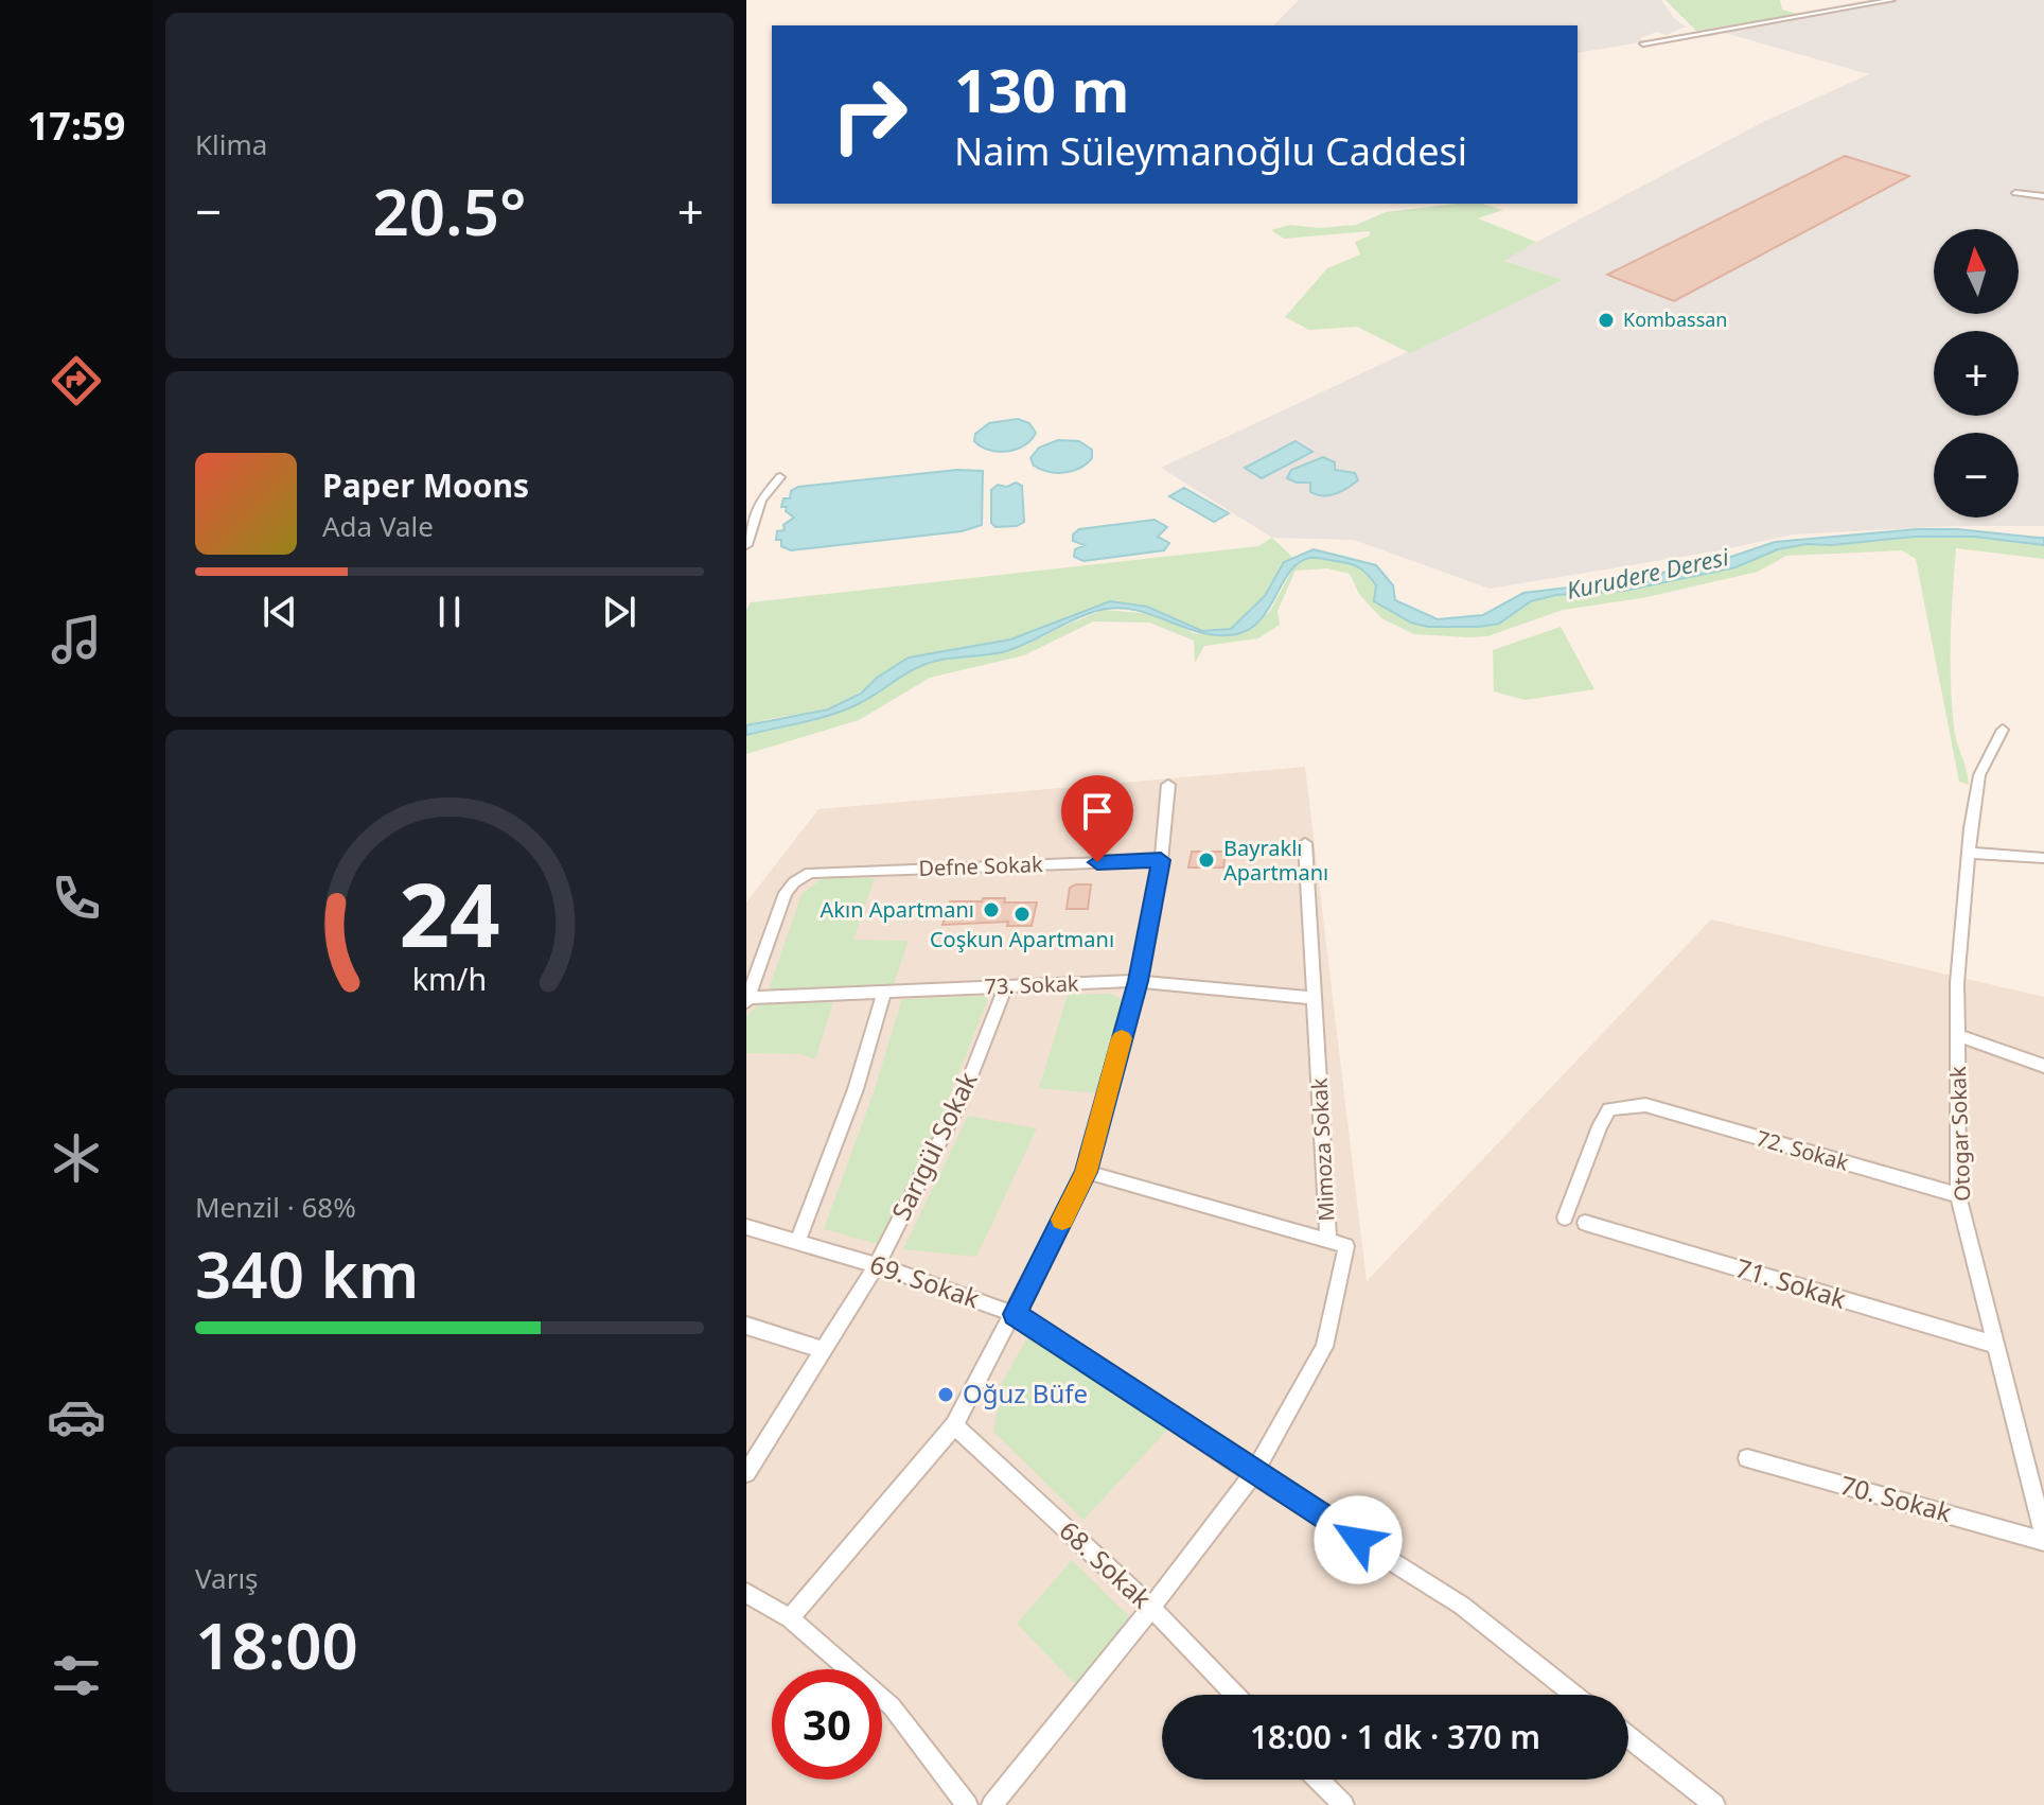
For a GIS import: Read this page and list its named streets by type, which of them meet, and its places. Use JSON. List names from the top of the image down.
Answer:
{
  "streets": {
    "street": [
      "Defne Sokak",
      "73. Sokak",
      "Otogar Sokak",
      "Sarıgül Sokak",
      "Mimoza Sokak",
      "72. Sokak",
      "69. Sokak",
      "71. Sokak",
      "70. Sokak",
      "68. Sokak"
    ]
  },
  "crossings": [
    ["Defne Sokak", "73. Sokak"],
    ["73. Sokak", "Sarıgül Sokak"],
    ["73. Sokak", "Mimoza Sokak"],
    ["Otogar Sokak", "72. Sokak"],
    ["Otogar Sokak", "71. Sokak"],
    ["Otogar Sokak", "70. Sokak"],
    ["Sarıgül Sokak", "69. Sokak"],
    ["Mimoza Sokak", "69. Sokak"]
  ],
  "water": ["Kurudere Deresi"],
  "places": [
    "Kombassan",
    "Bayraklı Apartmanı",
    "Akın Apartmanı",
    "Coşkun Apartmanı",
    "Oğuz Büfe"
  ],
  "north": "top",
  "page": {
    "tabs": "17:59",
    "tile": [
      "Klima",
      ["Menzil · 68%", "340 km"],
      ["Varış", "18:00"]
    ],
    "turn": ["130 m", "Naim Süleymanoğlu Caddesi"],
    "heat": ["−", "20.5°", "+"],
    "map_buttons": ["+", "−"],
    "song": ["Paper Moons", "Ada Vale"],
    "limit": "30",
    "trip": "18:00 · 1 dk · 370 m",
    "gauge": ["24", "km/h"]
  }
}
